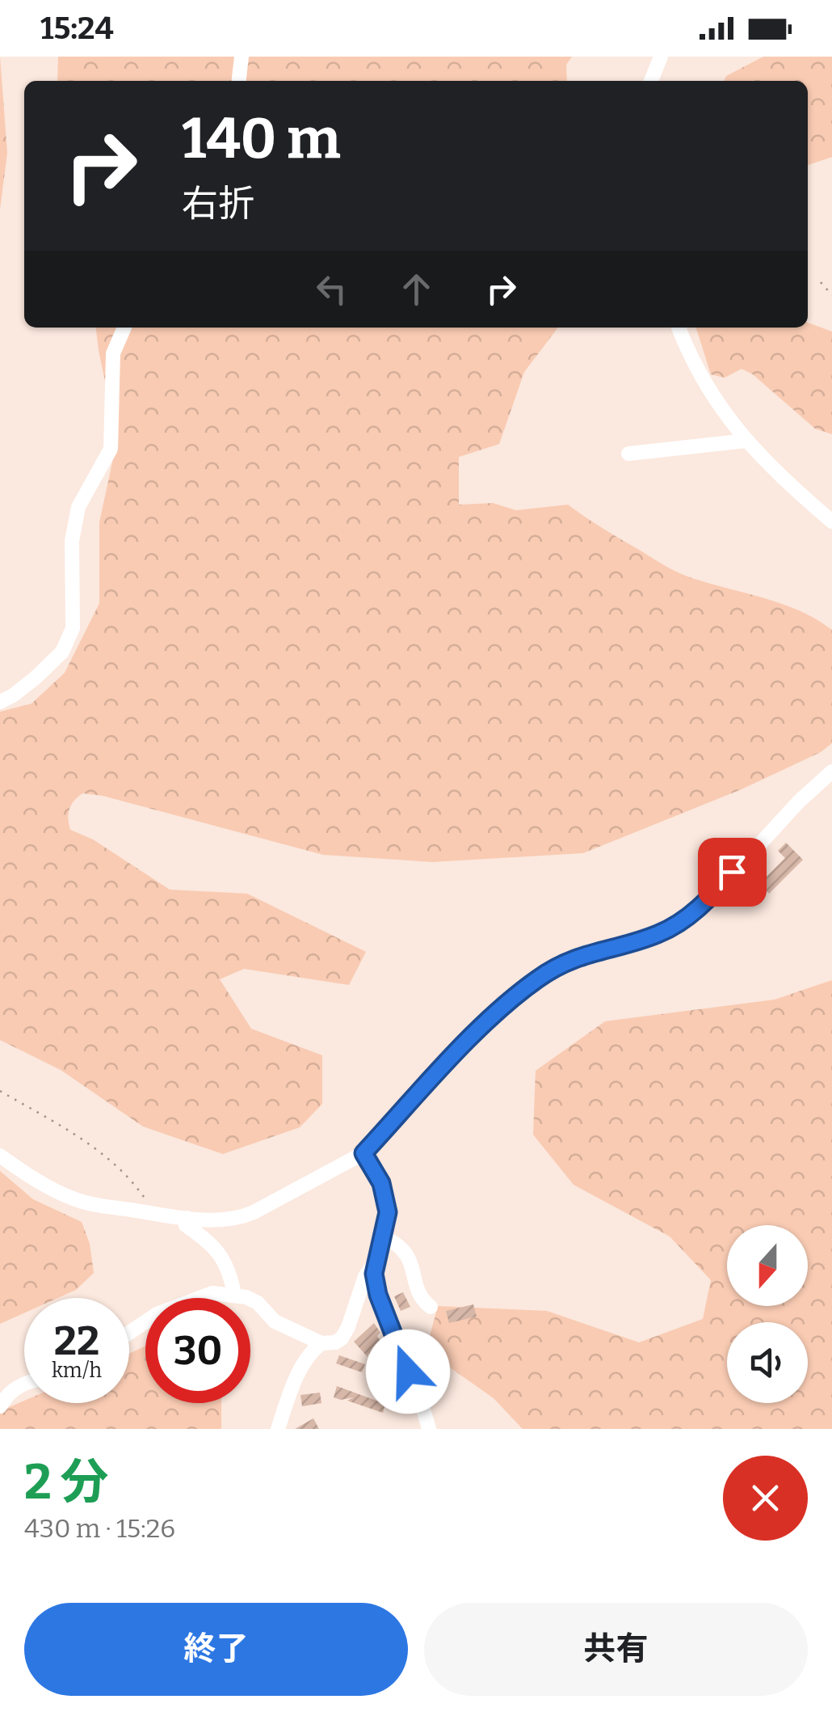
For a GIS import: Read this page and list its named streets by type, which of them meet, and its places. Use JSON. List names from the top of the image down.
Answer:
{
  "north": "bottom",
  "page": {
    "status": "15:24",
    "turn": ["140 m", "右折"],
    "speed": "22 km/h",
    "limit": "30",
    "heading": ["2 分", "430 m · 15:26"],
    "buttons": ["終了", "共有"]
  }
}
